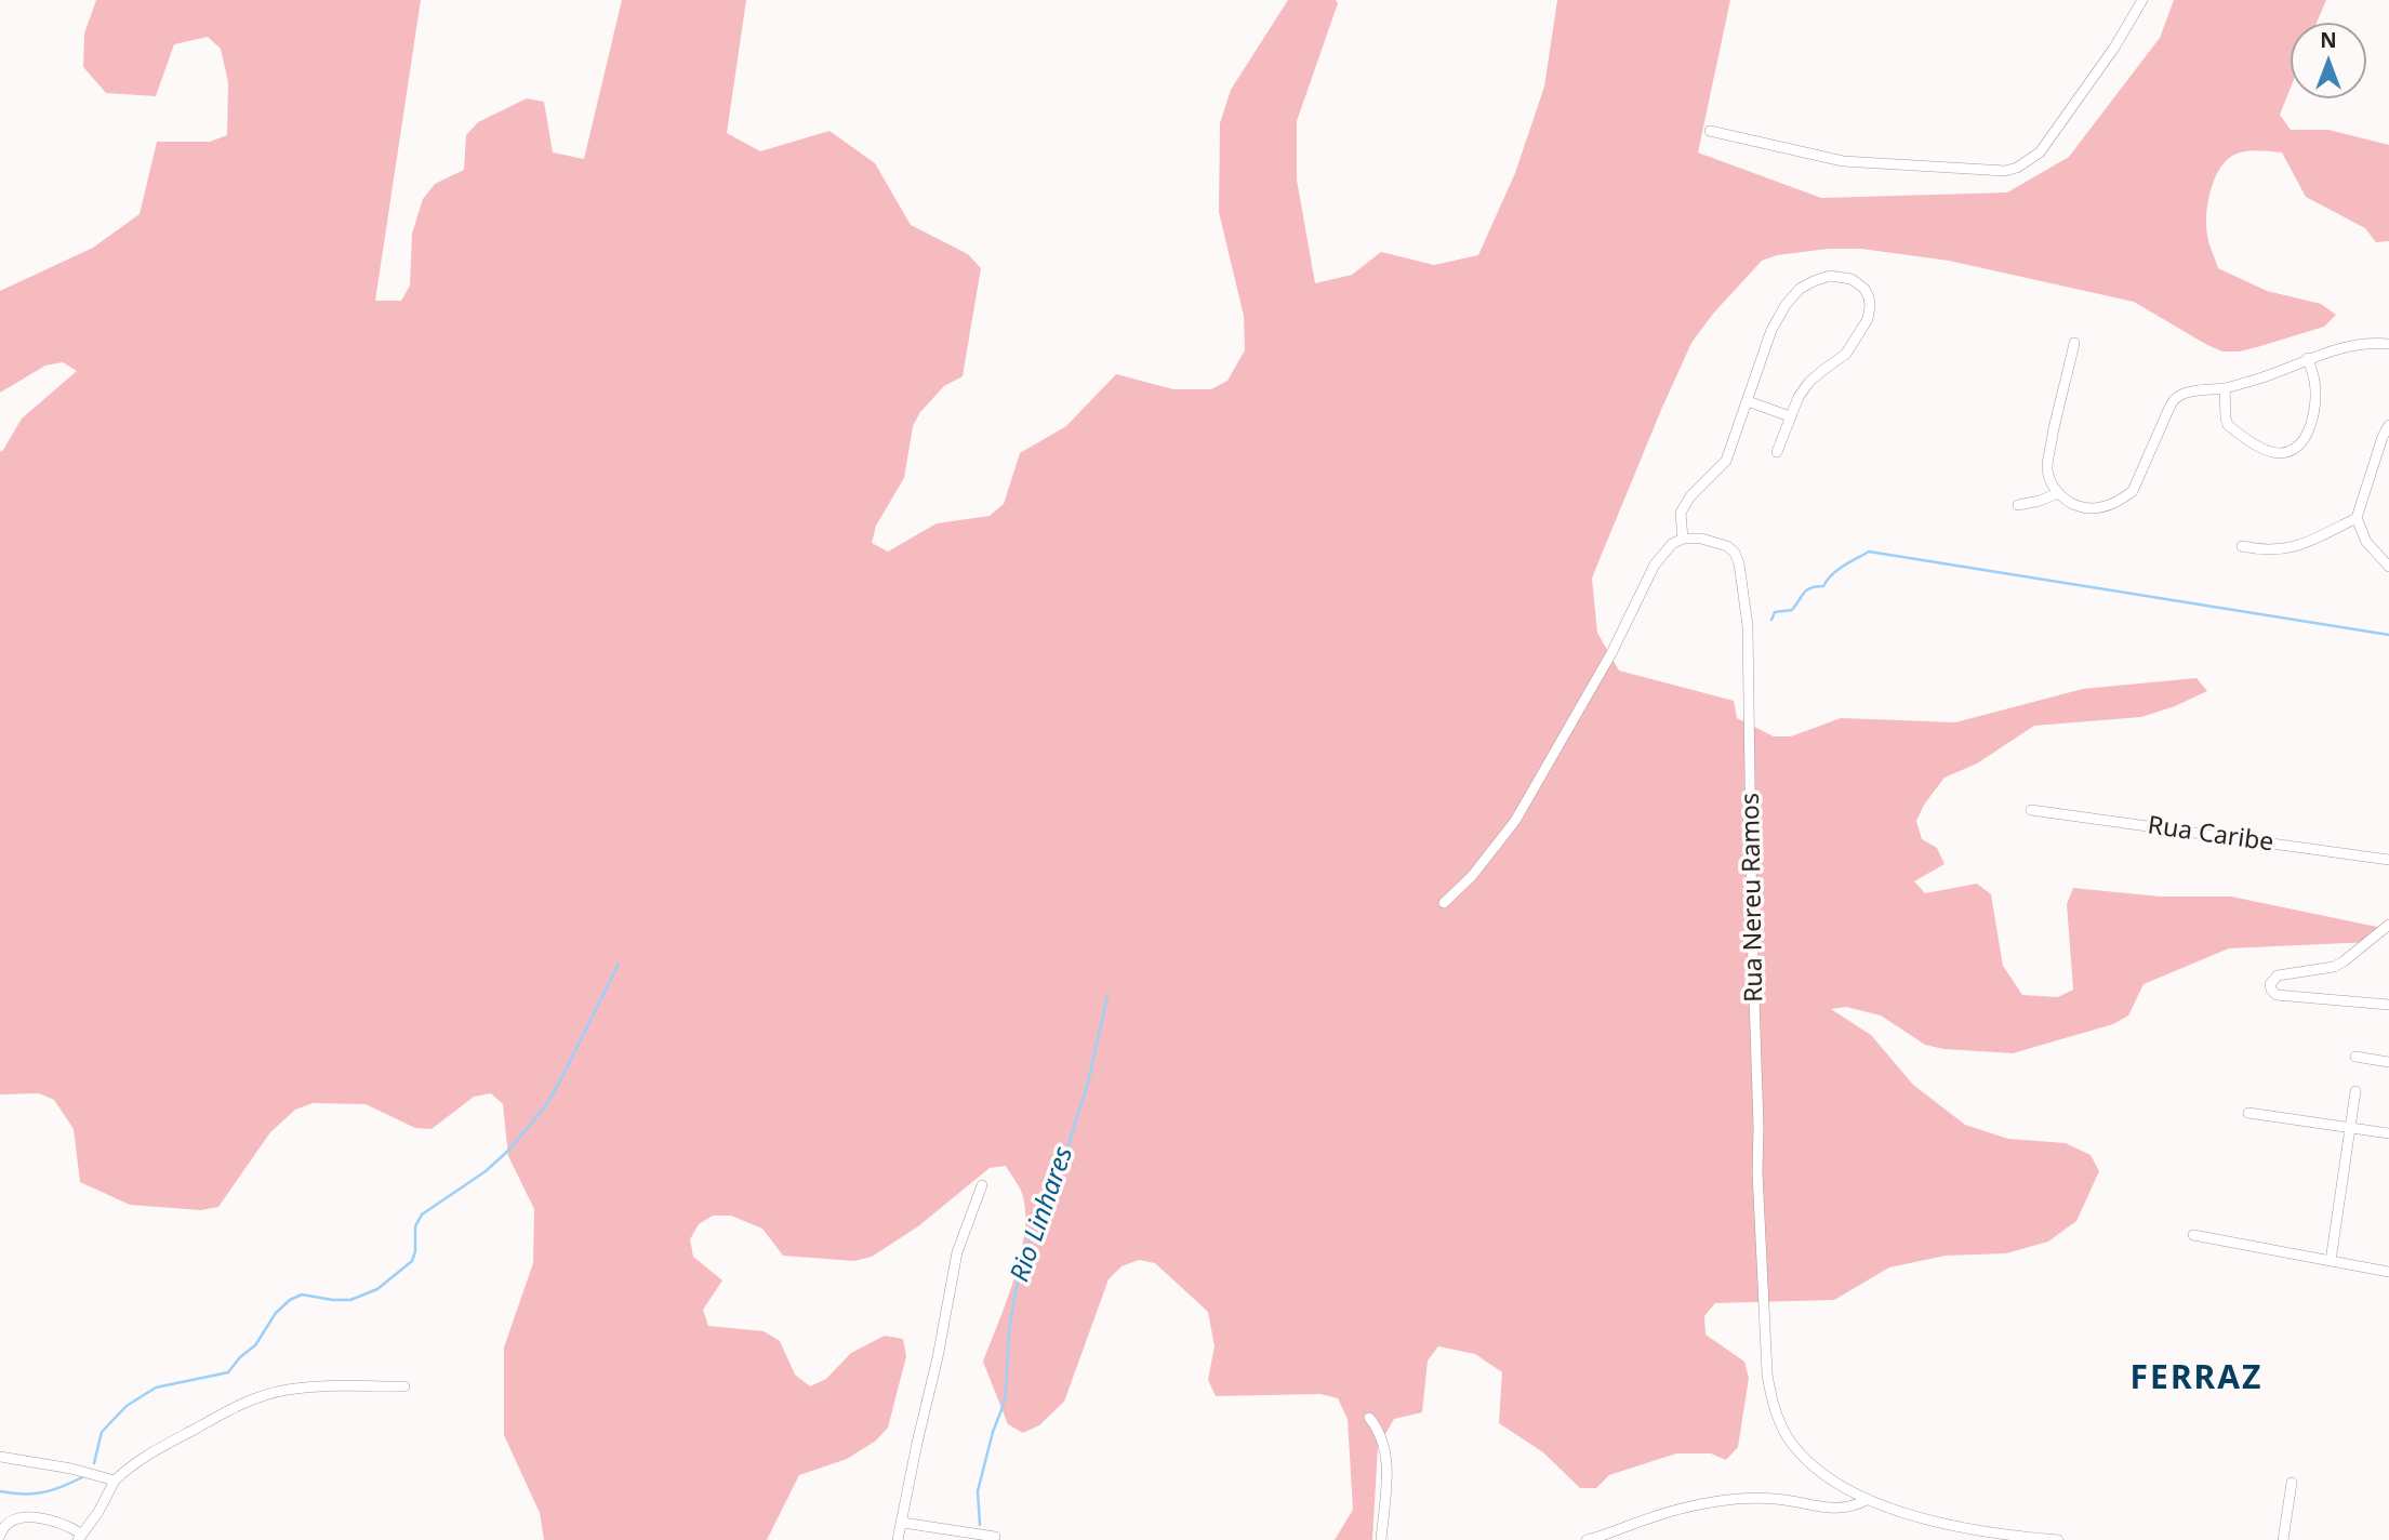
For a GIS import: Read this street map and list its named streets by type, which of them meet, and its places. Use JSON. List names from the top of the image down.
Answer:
{
  "streets": {
    "street": ["Rua Caribe", "Rua Nereu Ramos"]
  },
  "districts": ["FERRAZ"],
  "water": ["Rio Linhares"],
  "north": "top"
}
